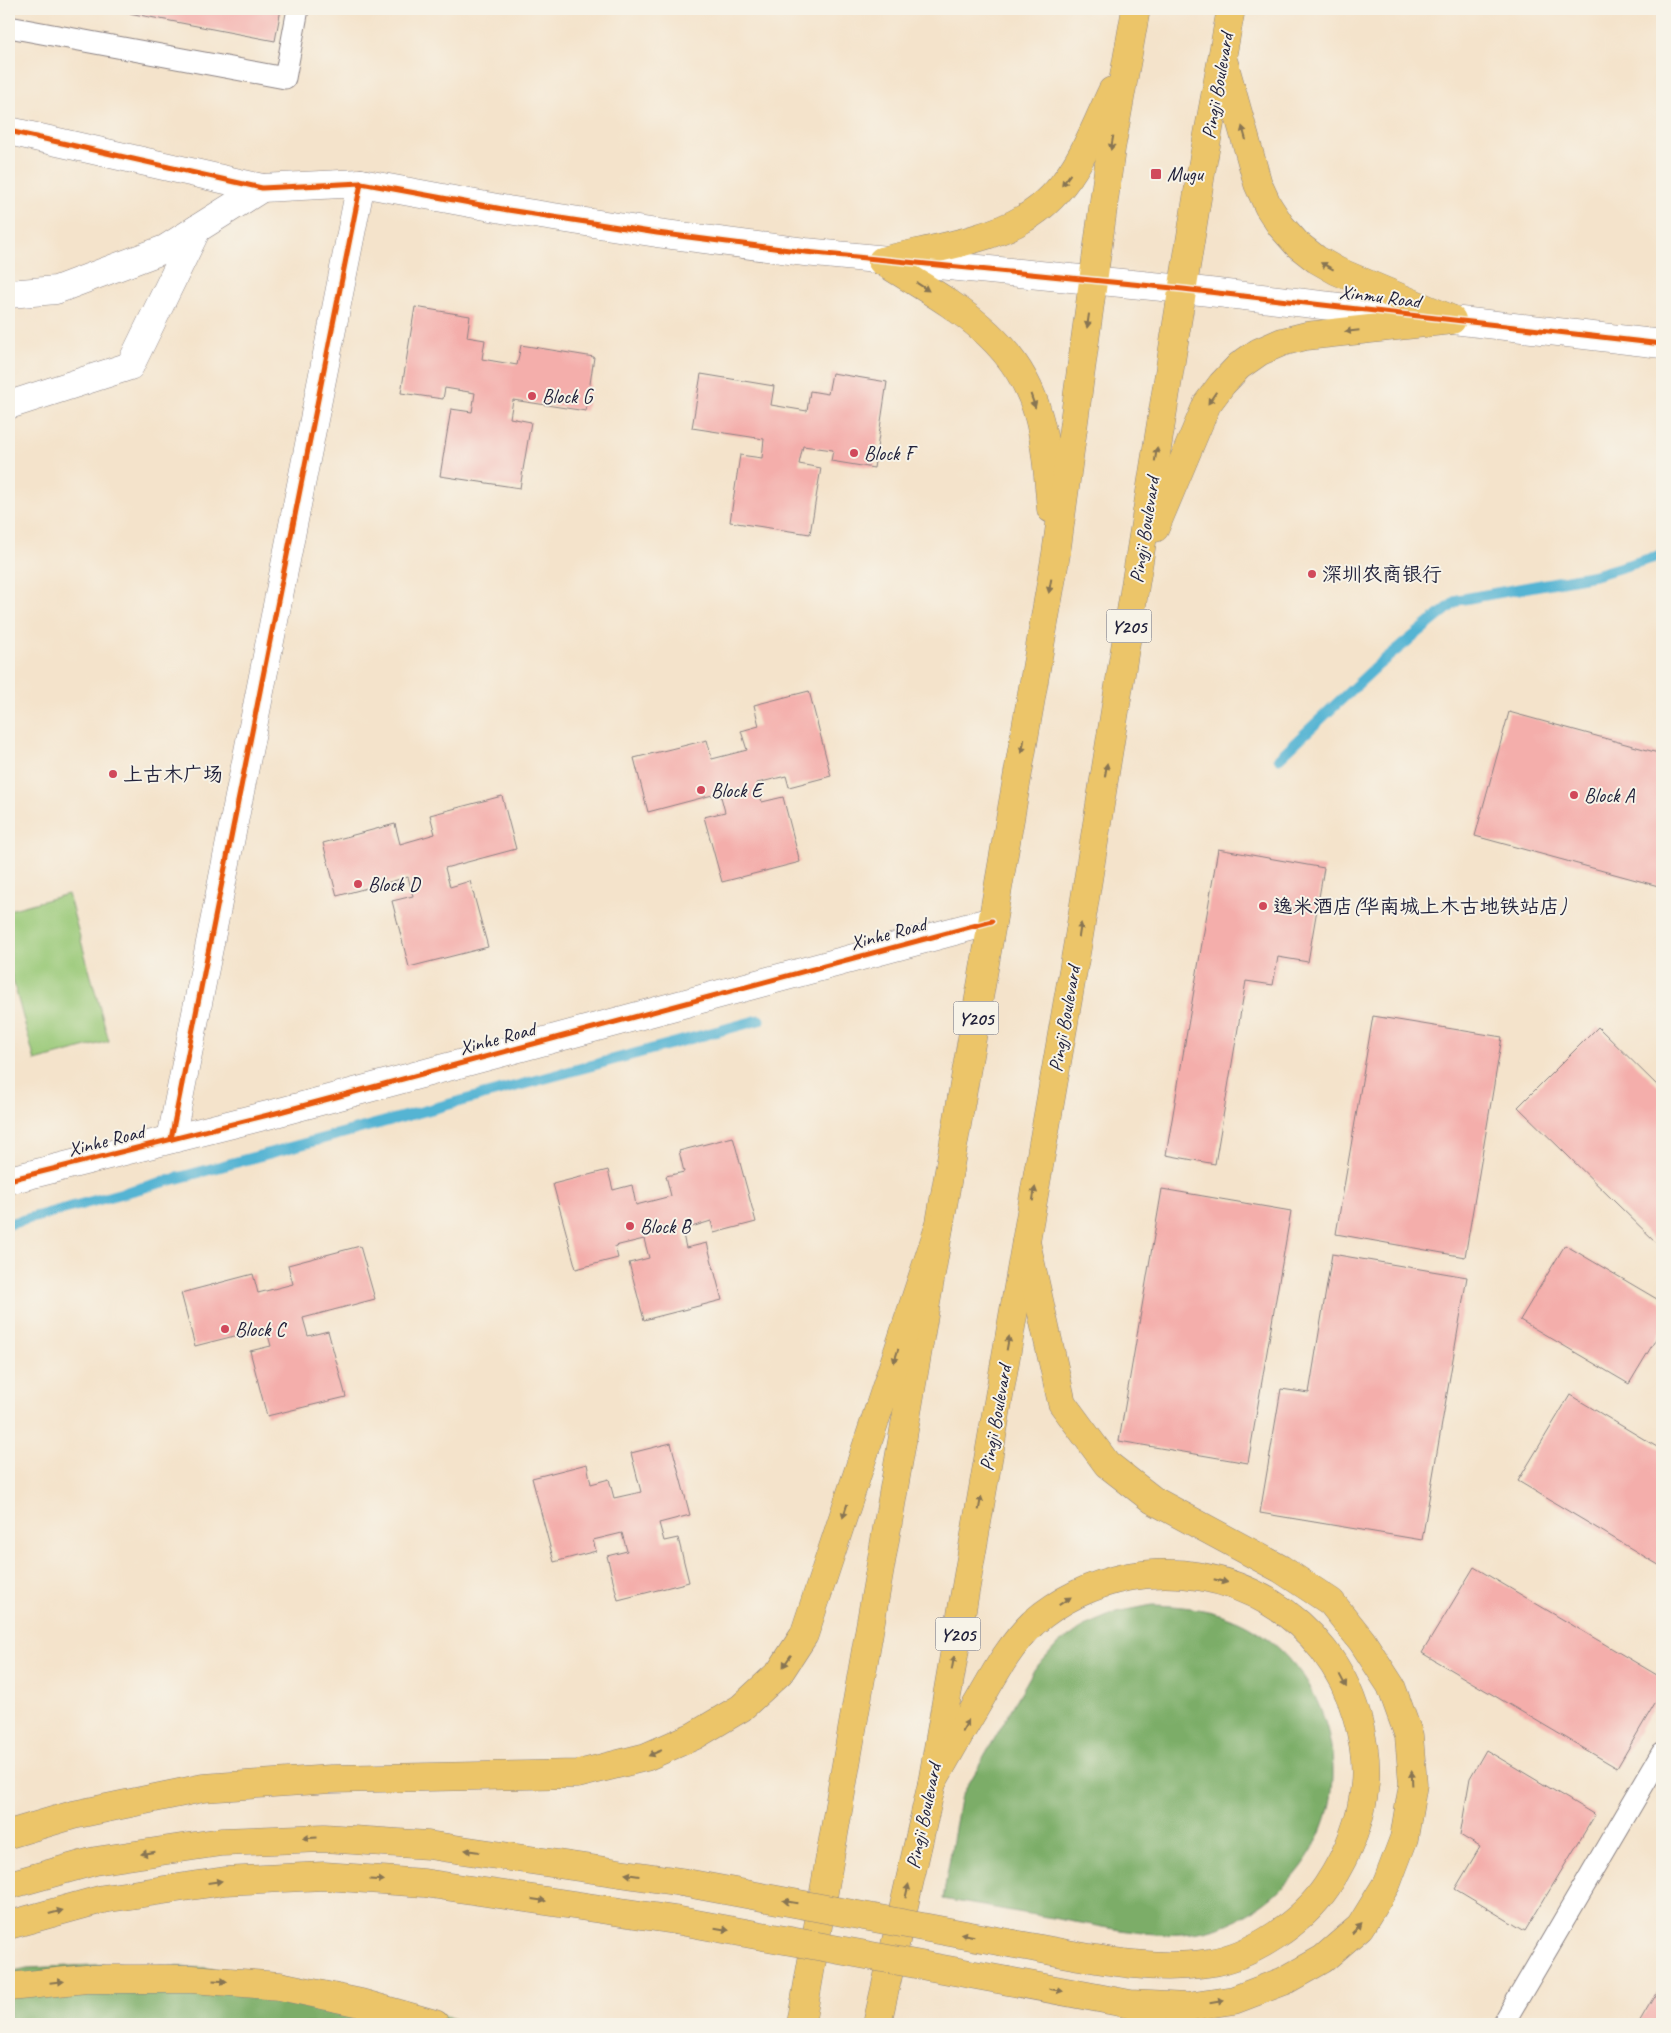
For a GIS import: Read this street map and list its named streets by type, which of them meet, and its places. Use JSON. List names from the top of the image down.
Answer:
{
  "streets": {
    "main road": ["Pingji Boulevard", "Y205"],
    "street": ["Xinmu Road", "Xinhe Road"]
  },
  "crossings": [
    ["Pingji Boulevard", "Xinmu Road"],
    ["Xinmu Road", "Y205"],
    ["Y205", "Xinhe Road"]
  ],
  "places": {
    "transit": ["Mugu"],
    "other": [
      "Block G",
      "Block F",
      "深圳农商银行",
      "上古木广场",
      "Block E",
      "Block A",
      "Block D",
      "逸米酒店(华南城上木古地铁站店)",
      "Block B",
      "Block C"
    ]
  }
}
